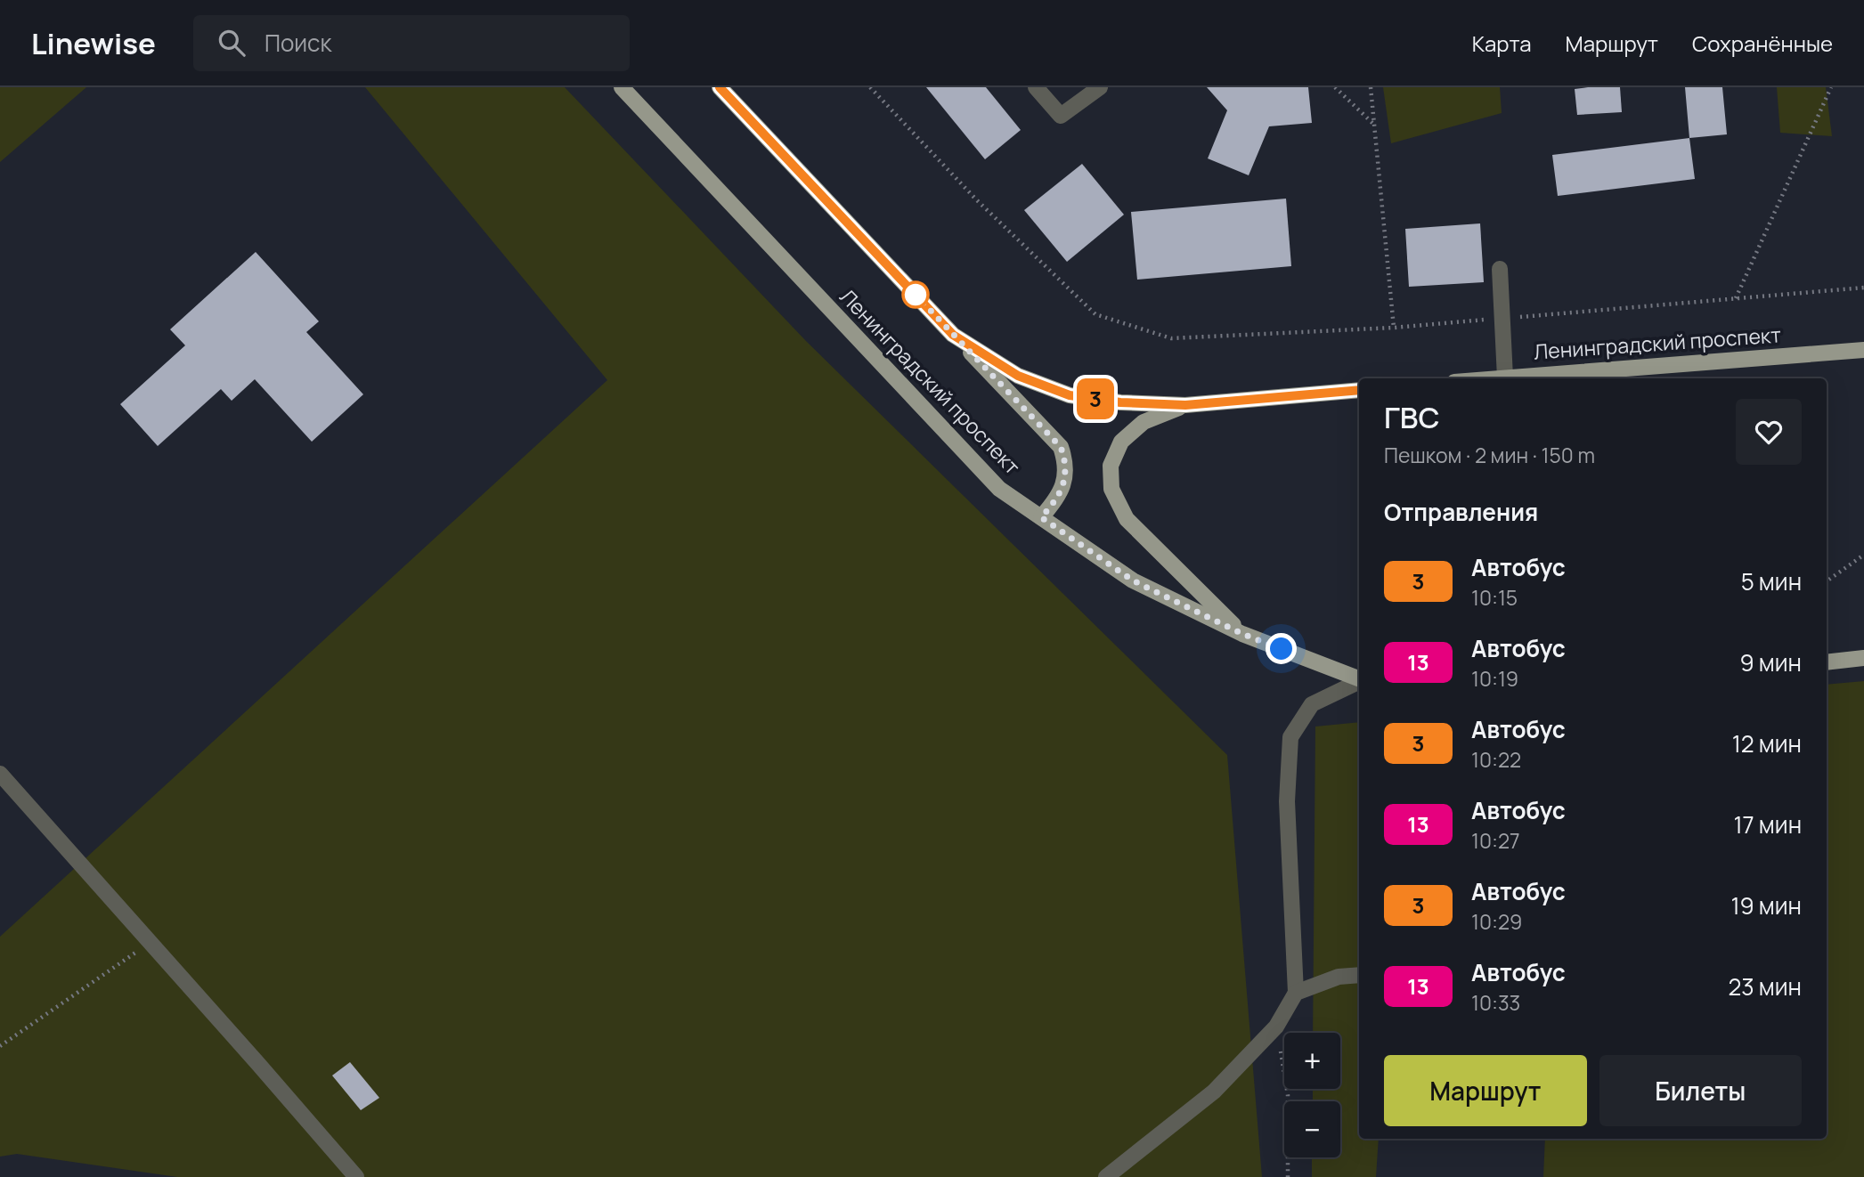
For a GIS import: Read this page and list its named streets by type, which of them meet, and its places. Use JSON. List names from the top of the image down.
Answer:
{
  "streets": {
    "main road": ["Ленинградский проспект"]
  },
  "lines": ["bus line 3"],
  "page": {
    "header": "Linewise",
    "search": "Поиск",
    "nav": ["Карта", "Маршрут", "Сохранённые"],
    "on_map": "3",
    "heading": [
      ["ГВС", "Пешком · 2 мин · 150 m"],
      "Отправления"
    ],
    "list": [
      {
        "mark": "3",
        "name": "Автобус",
        "note": "10:15",
        "value": "5 мин"
      },
      {
        "mark": "13",
        "name": "Автобус",
        "note": "10:19",
        "value": "9 мин"
      },
      {
        "mark": "3",
        "name": "Автобус",
        "note": "10:22",
        "value": "12 мин"
      },
      {
        "mark": "13",
        "name": "Автобус",
        "note": "10:27",
        "value": "17 мин"
      },
      {
        "mark": "3",
        "name": "Автобус",
        "note": "10:29",
        "value": "19 мин"
      },
      {
        "mark": "13",
        "name": "Автобус",
        "note": "10:33",
        "value": "23 мин"
      }
    ],
    "map_buttons": ["+", "−"],
    "buttons": ["Маршрут", "Билеты"]
  }
}
